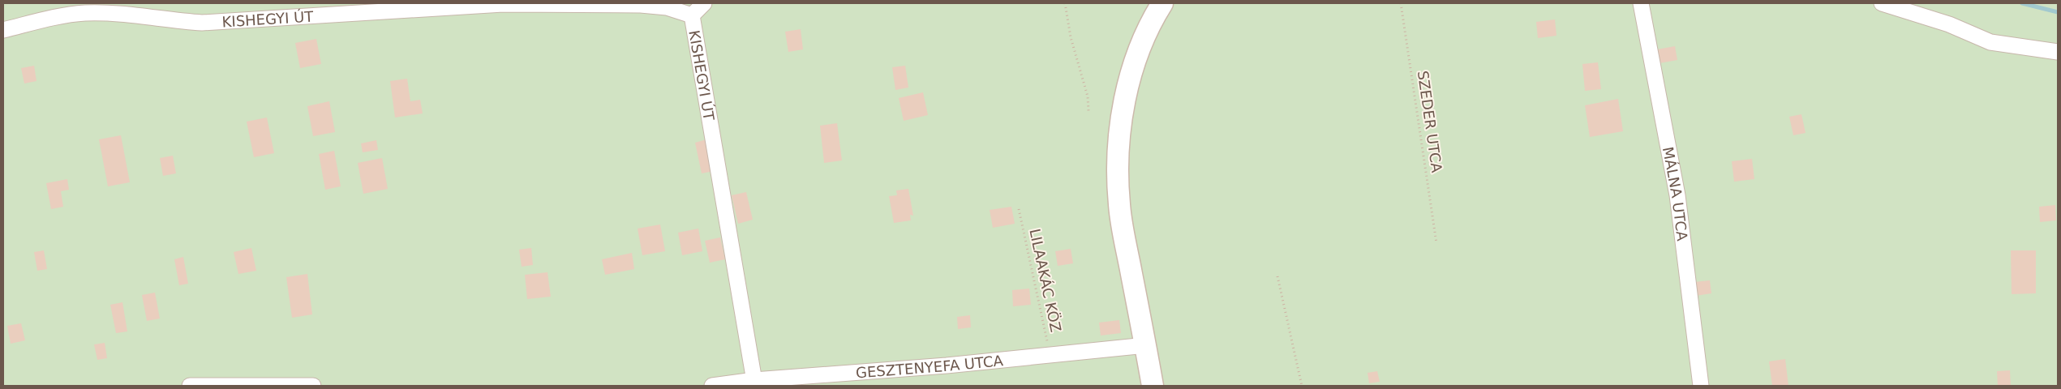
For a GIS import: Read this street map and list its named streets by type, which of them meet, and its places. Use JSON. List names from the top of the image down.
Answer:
{
  "streets": {
    "street": ["KISHEGYI ÚT", "MÁLNA UTCA", "GESZTENYEFA UTCA"],
    "path": ["SZEDER UTCA", "LILAAKÁC KÖZ"]
  },
  "crossings": [
    ["KISHEGYI ÚT", "GESZTENYEFA UTCA"],
    ["LILAAKÁC KÖZ", "GESZTENYEFA UTCA"]
  ]
}
